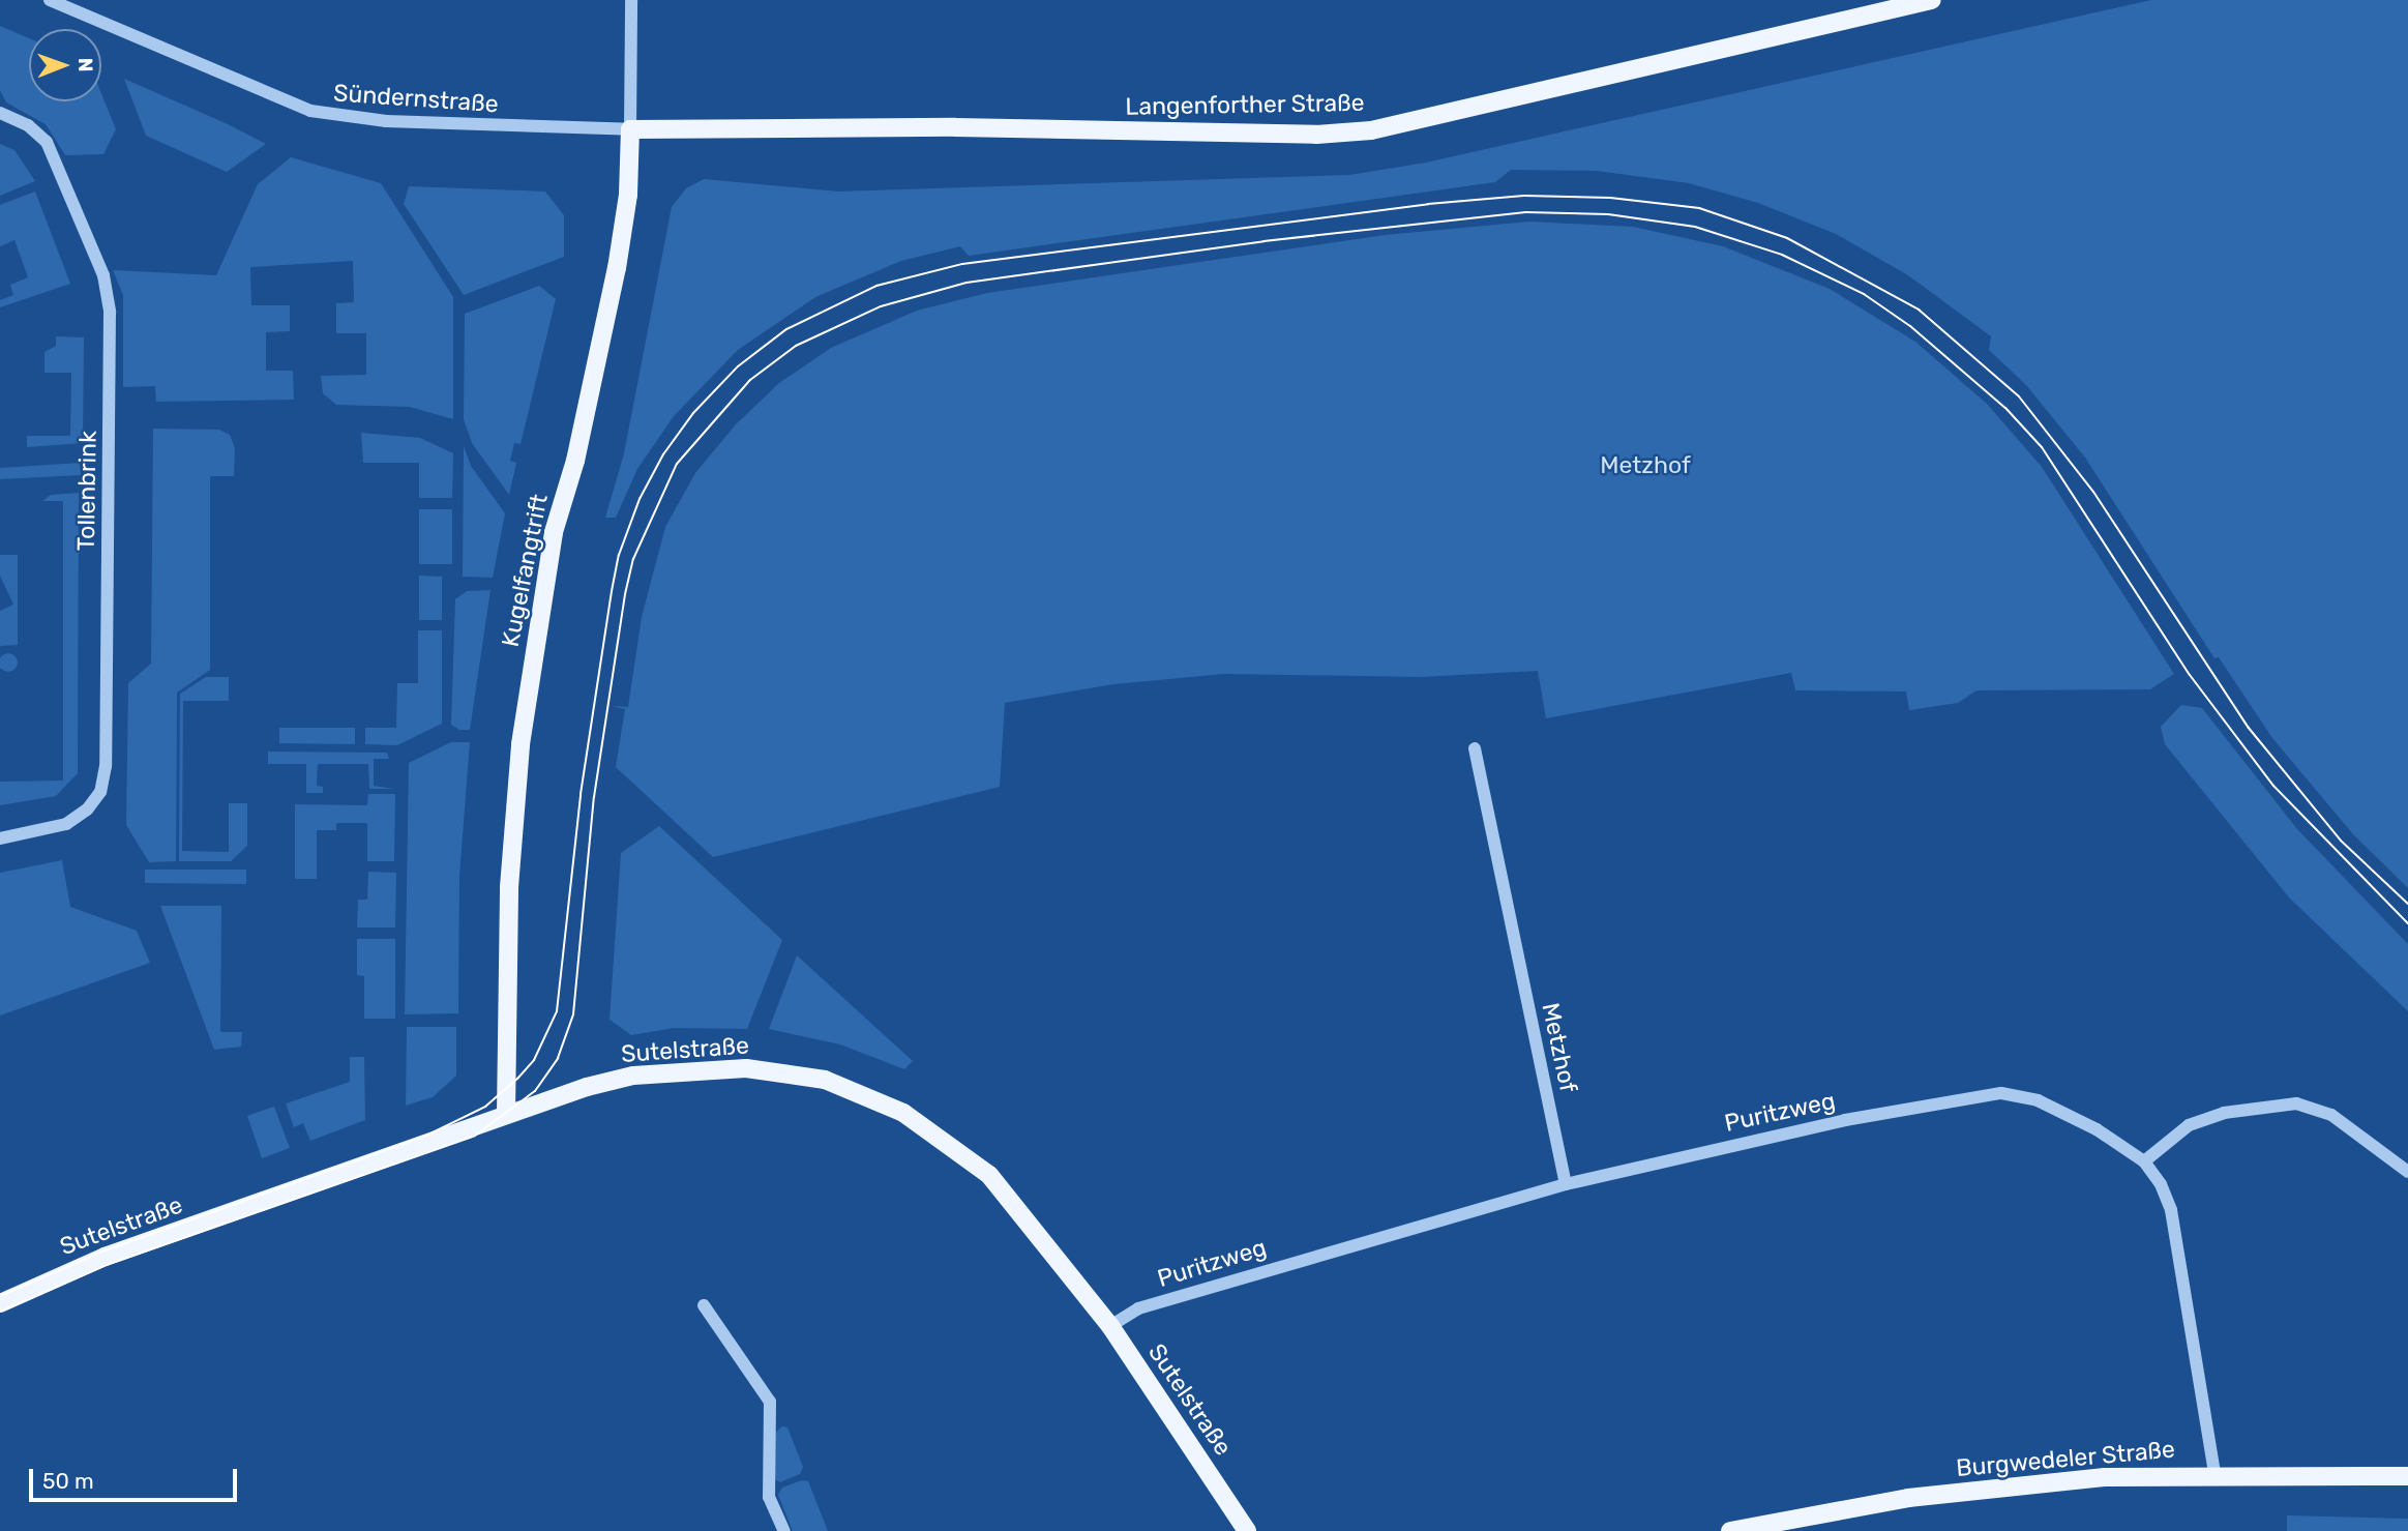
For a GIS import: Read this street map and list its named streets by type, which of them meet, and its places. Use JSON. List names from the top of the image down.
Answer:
{
  "streets": {
    "main road": [
      "Langenforther Straße",
      "Kugelfangtrift",
      "Sutelstraße",
      "Burgwedeler Straße"
    ],
    "street": [
      "Sündernstraße",
      "Tollenbrink",
      "Metzhof",
      "Puritzweg"
    ]
  },
  "crossings": [
    ["Sündernstraße", "Langenforther Straße"],
    ["Sündernstraße", "Kugelfangtrift"],
    ["Langenforther Straße", "Kugelfangtrift"],
    ["Kugelfangtrift", "Sutelstraße"],
    ["Metzhof", "Puritzweg"],
    ["Sutelstraße", "Puritzweg"],
    ["Puritzweg", "Burgwedeler Straße"]
  ],
  "parks": ["Metzhof"],
  "scale_bar": "50 m",
  "north": "right"
}
